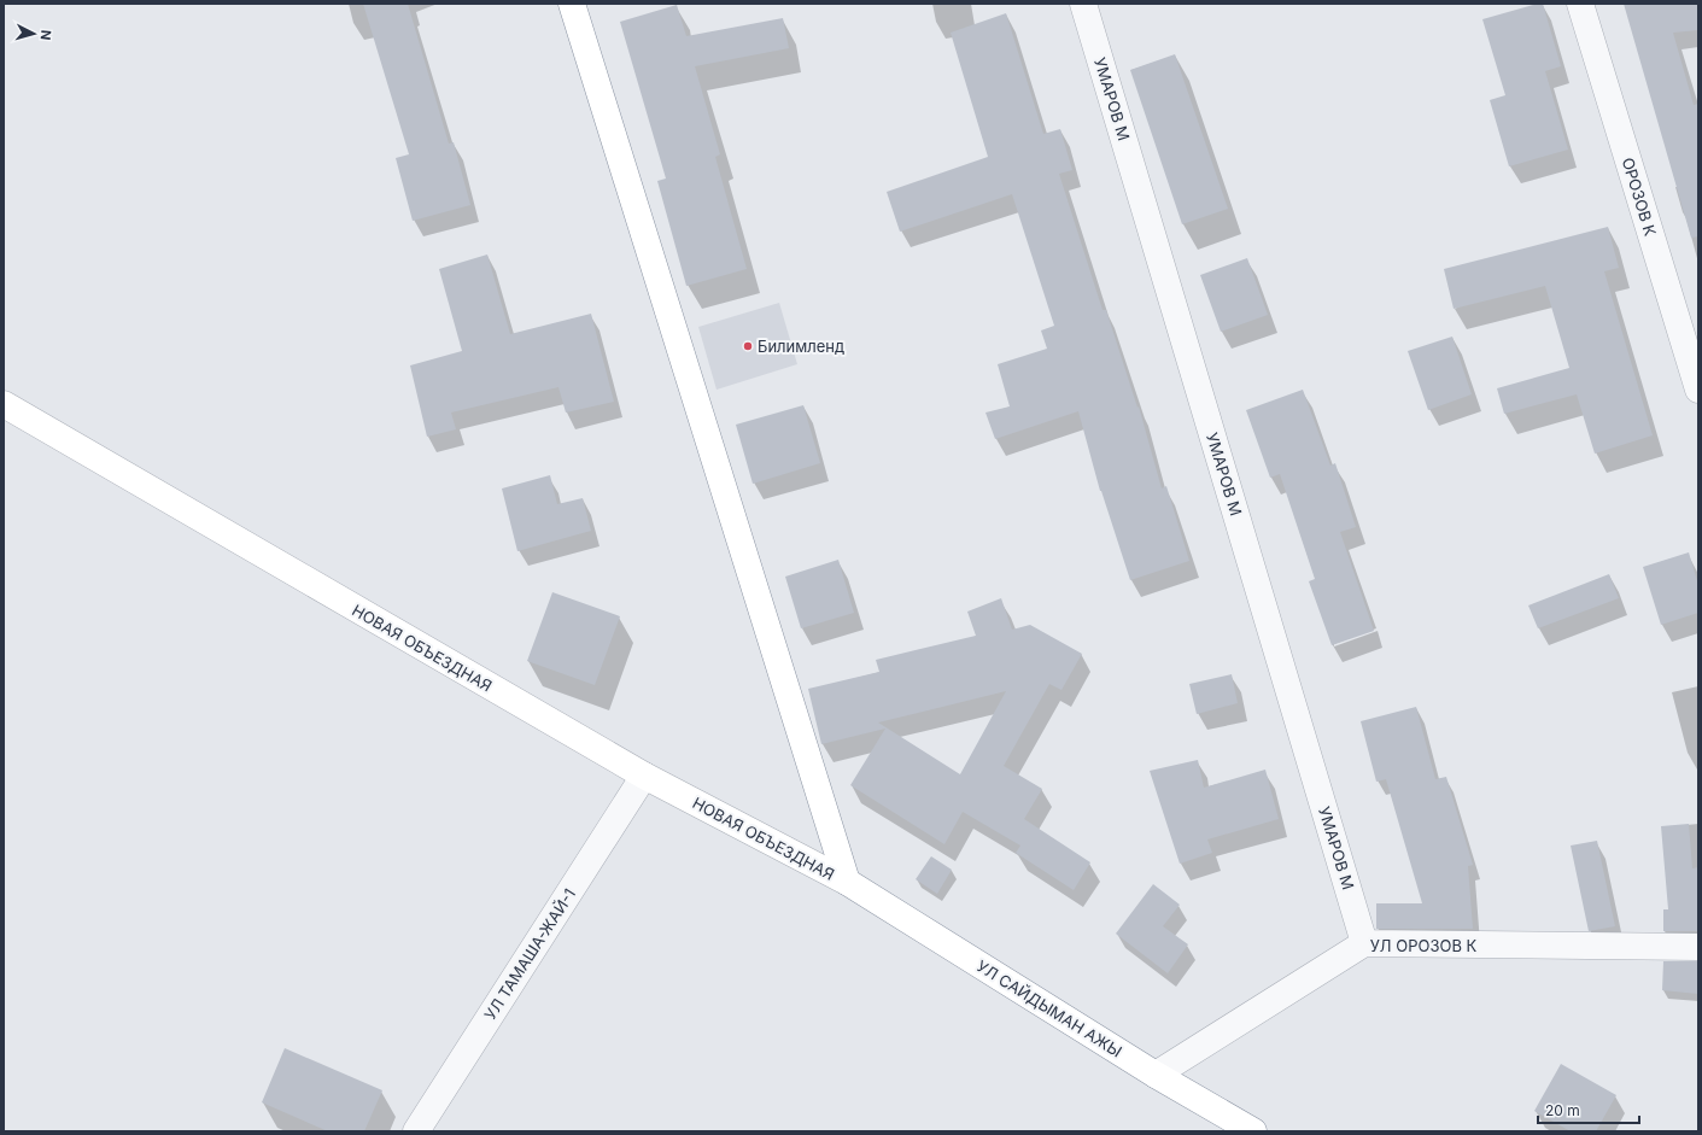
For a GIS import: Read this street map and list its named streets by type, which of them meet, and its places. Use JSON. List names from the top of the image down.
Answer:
{
  "streets": {
    "main road": ["НОВАЯ ОБЪЕЗДНАЯ", "УЛ САЙДЫМАН АЖЫ"],
    "street": [
      "УМАРОВ М",
      "ОРОЗОВ К",
      "УЛ ОРОЗОВ К",
      "УЛ ТАМАША-ЖАЙ-1"
    ]
  },
  "crossings": [
    ["УМАРОВ М", "УЛ ОРОЗОВ К"],
    ["НОВАЯ ОБЪЕЗДНАЯ", "УЛ ТАМАША-ЖАЙ-1"],
    ["НОВАЯ ОБЪЕЗДНАЯ", "УЛ САЙДЫМАН АЖЫ"],
    ["УЛ ОРОЗОВ К", "УЛ САЙДЫМАН АЖЫ"]
  ],
  "places": ["Билимленд"],
  "scale_bar": "20 m",
  "north": "right"
}
